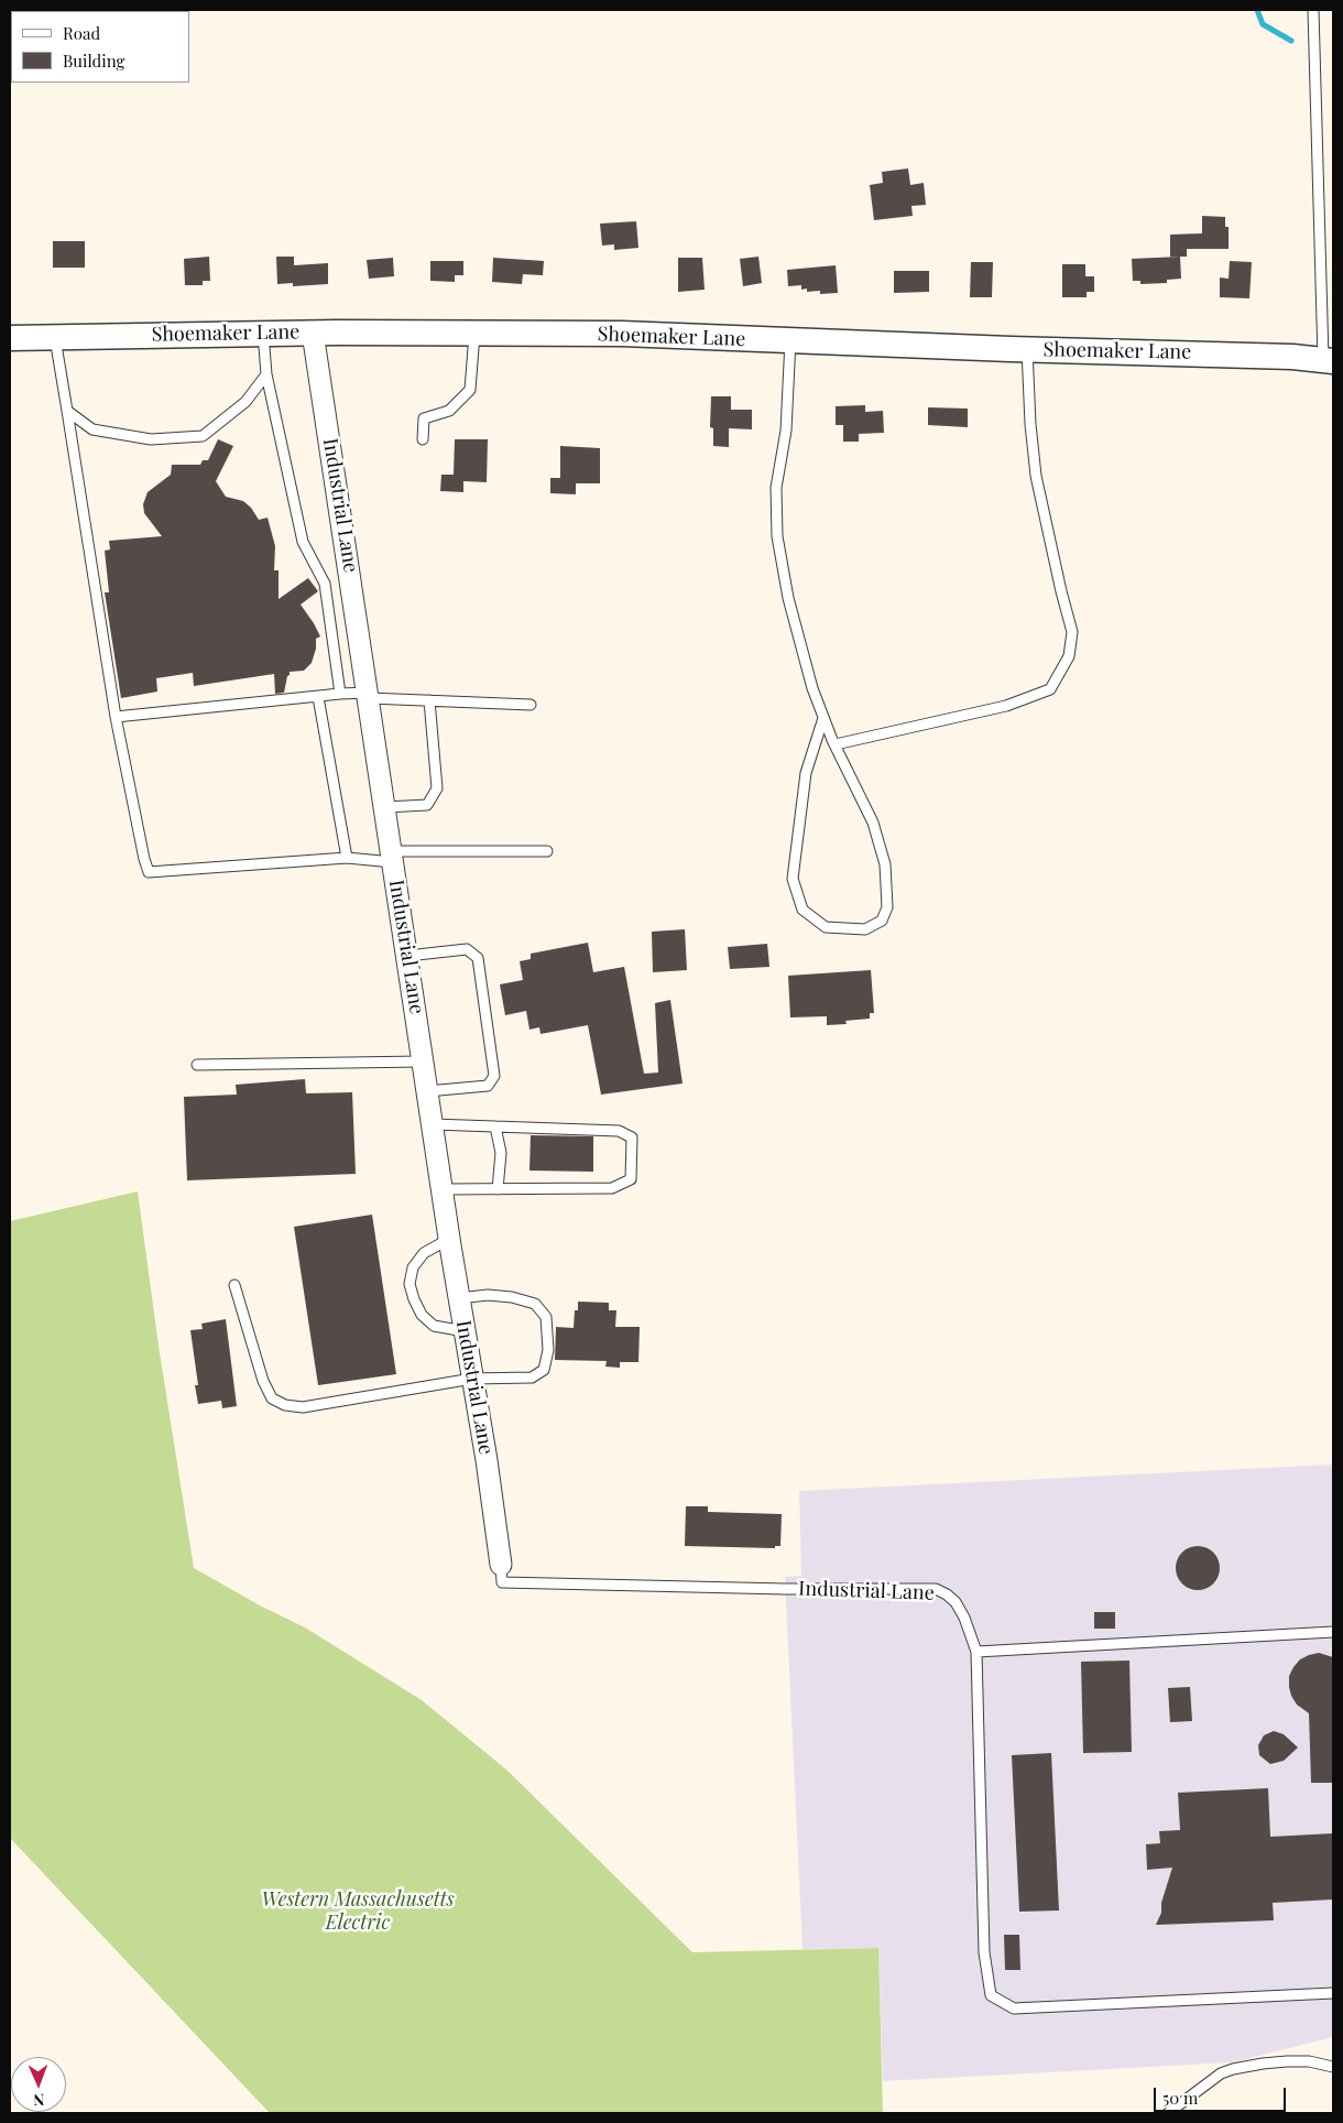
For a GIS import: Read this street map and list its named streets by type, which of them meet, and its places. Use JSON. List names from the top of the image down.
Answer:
{
  "streets": {
    "street": ["Shoemaker Lane", "Industrial Lane"]
  },
  "crossings": [
    ["Shoemaker Lane", "Industrial Lane"]
  ],
  "parks": ["Western Massachusetts Electric"],
  "legend": ["Road", "Building"],
  "scale_bar": "50 m",
  "north": "bottom"
}
